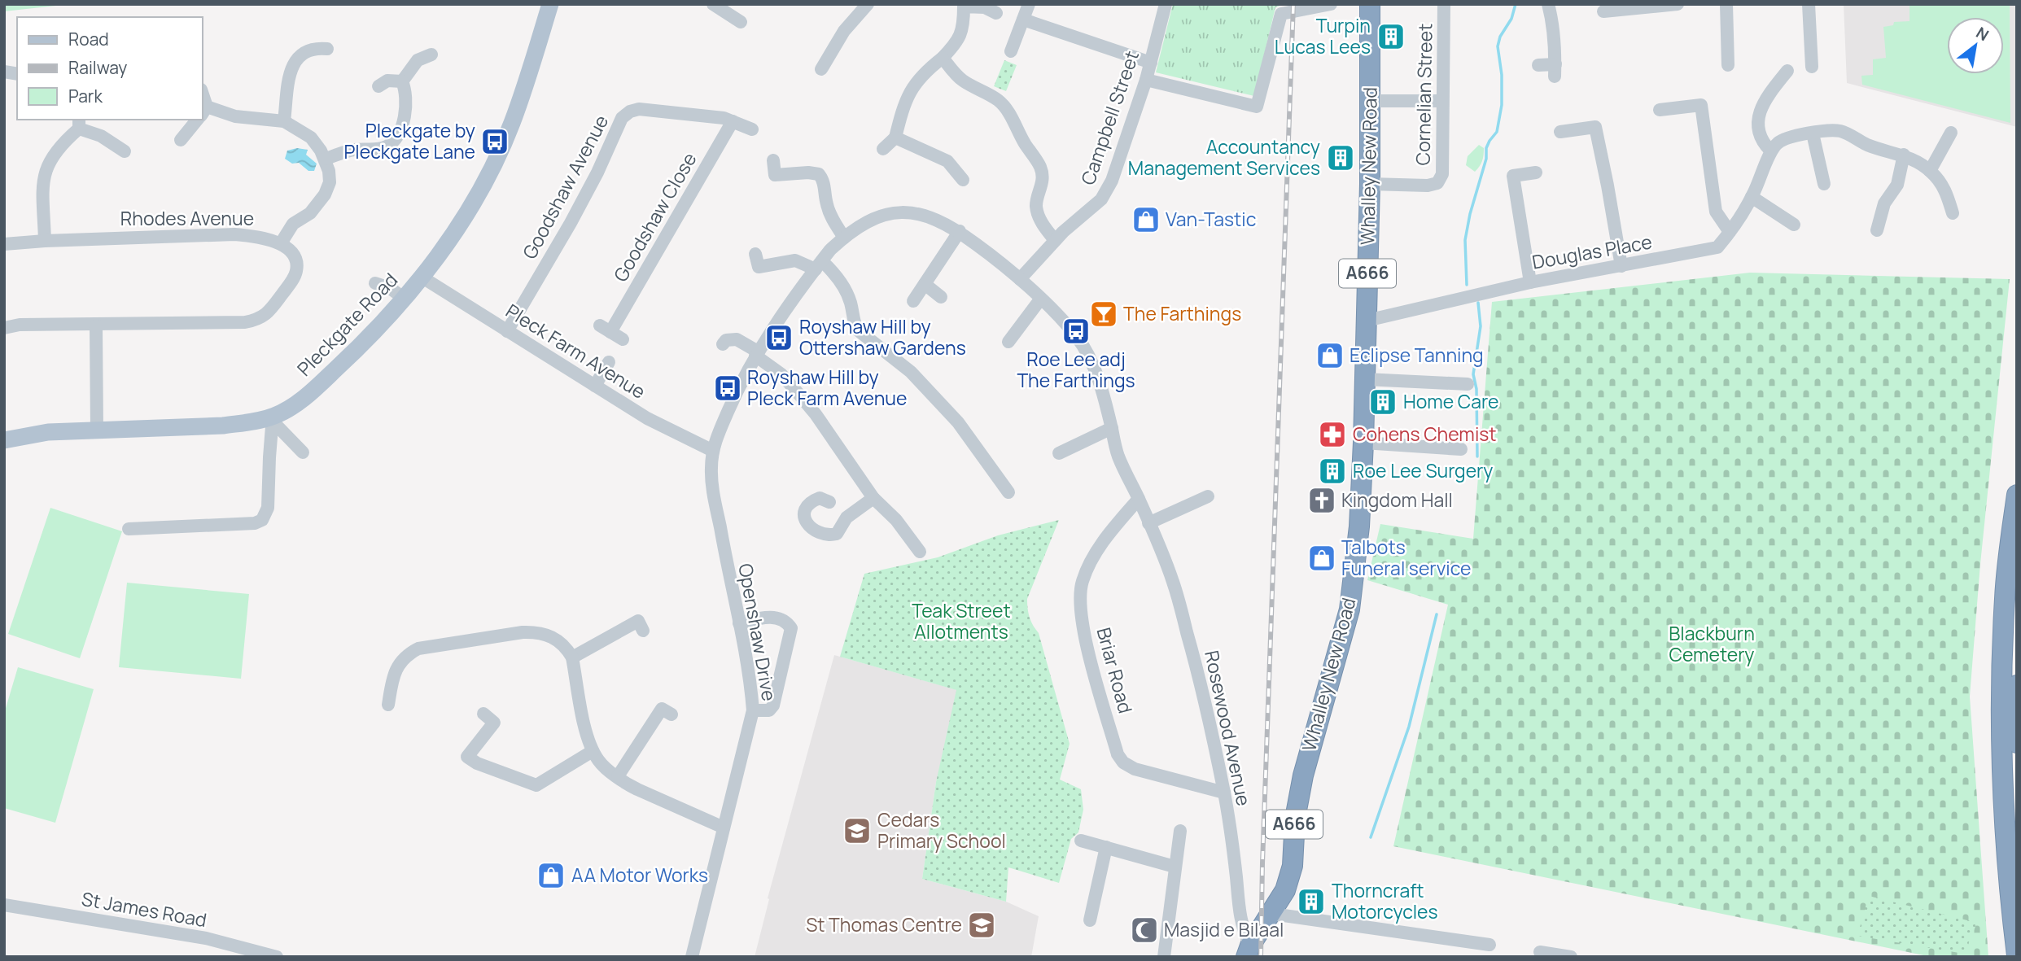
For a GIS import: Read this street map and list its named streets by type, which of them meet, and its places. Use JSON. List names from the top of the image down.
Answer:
{
  "streets": {
    "highway": ["Whalley New Road", "A666"],
    "main road": ["Pleckgate Road"],
    "street": [
      "Cornelian Street",
      "Campbell Street",
      "Goodshaw Avenue",
      "Goodshaw Close",
      "Rhodes Avenue",
      "Douglas Place",
      "Pleck Farm Avenue",
      "Openshaw Drive",
      "Briar Road",
      "Rosewood Avenue",
      "St James Road"
    ]
  },
  "crossings": [
    ["Cornelian Street", "Whalley New Road"],
    ["Campbell Street", "Rosewood Avenue"],
    ["Whalley New Road", "Douglas Place"],
    ["Whalley New Road", "Rosewood Avenue"],
    ["Goodshaw Avenue", "Goodshaw Close"],
    ["Goodshaw Avenue", "Pleck Farm Avenue"],
    ["Pleckgate Road", "Pleck Farm Avenue"],
    ["Pleck Farm Avenue", "Openshaw Drive"],
    ["Openshaw Drive", "Rosewood Avenue"],
    ["Briar Road", "Rosewood Avenue"]
  ],
  "parks": ["Teak Street Allotments", "Blackburn Cemetery"],
  "places": {
    "building": [
      "Turpin Lucas Lees",
      "Accountancy Management Services",
      "Home Care",
      "Roe Lee Surgery",
      "Thorncraft Motorcycles"
    ],
    "bus stop": [
      "Pleckgate by Pleckgate Lane",
      "Roe Lee adj The Farthings",
      "Royshaw Hill by Ottershaw Gardens",
      "Royshaw Hill by Pleck Farm Avenue"
    ],
    "shop": [
      "Van-Tastic",
      "Eclipse Tanning",
      "Talbots Funeral service",
      "AA Motor Works"
    ],
    "bar": ["The Farthings"],
    "pharmacy": ["Cohens Chemist"],
    "church": ["Kingdom Hall"],
    "school or university": ["Cedars Primary School", "St Thomas Centre"],
    "mosque": ["Masjid e Bilaal"]
  },
  "legend": ["Road", "Railway", "Park"],
  "north": "top right"
}
